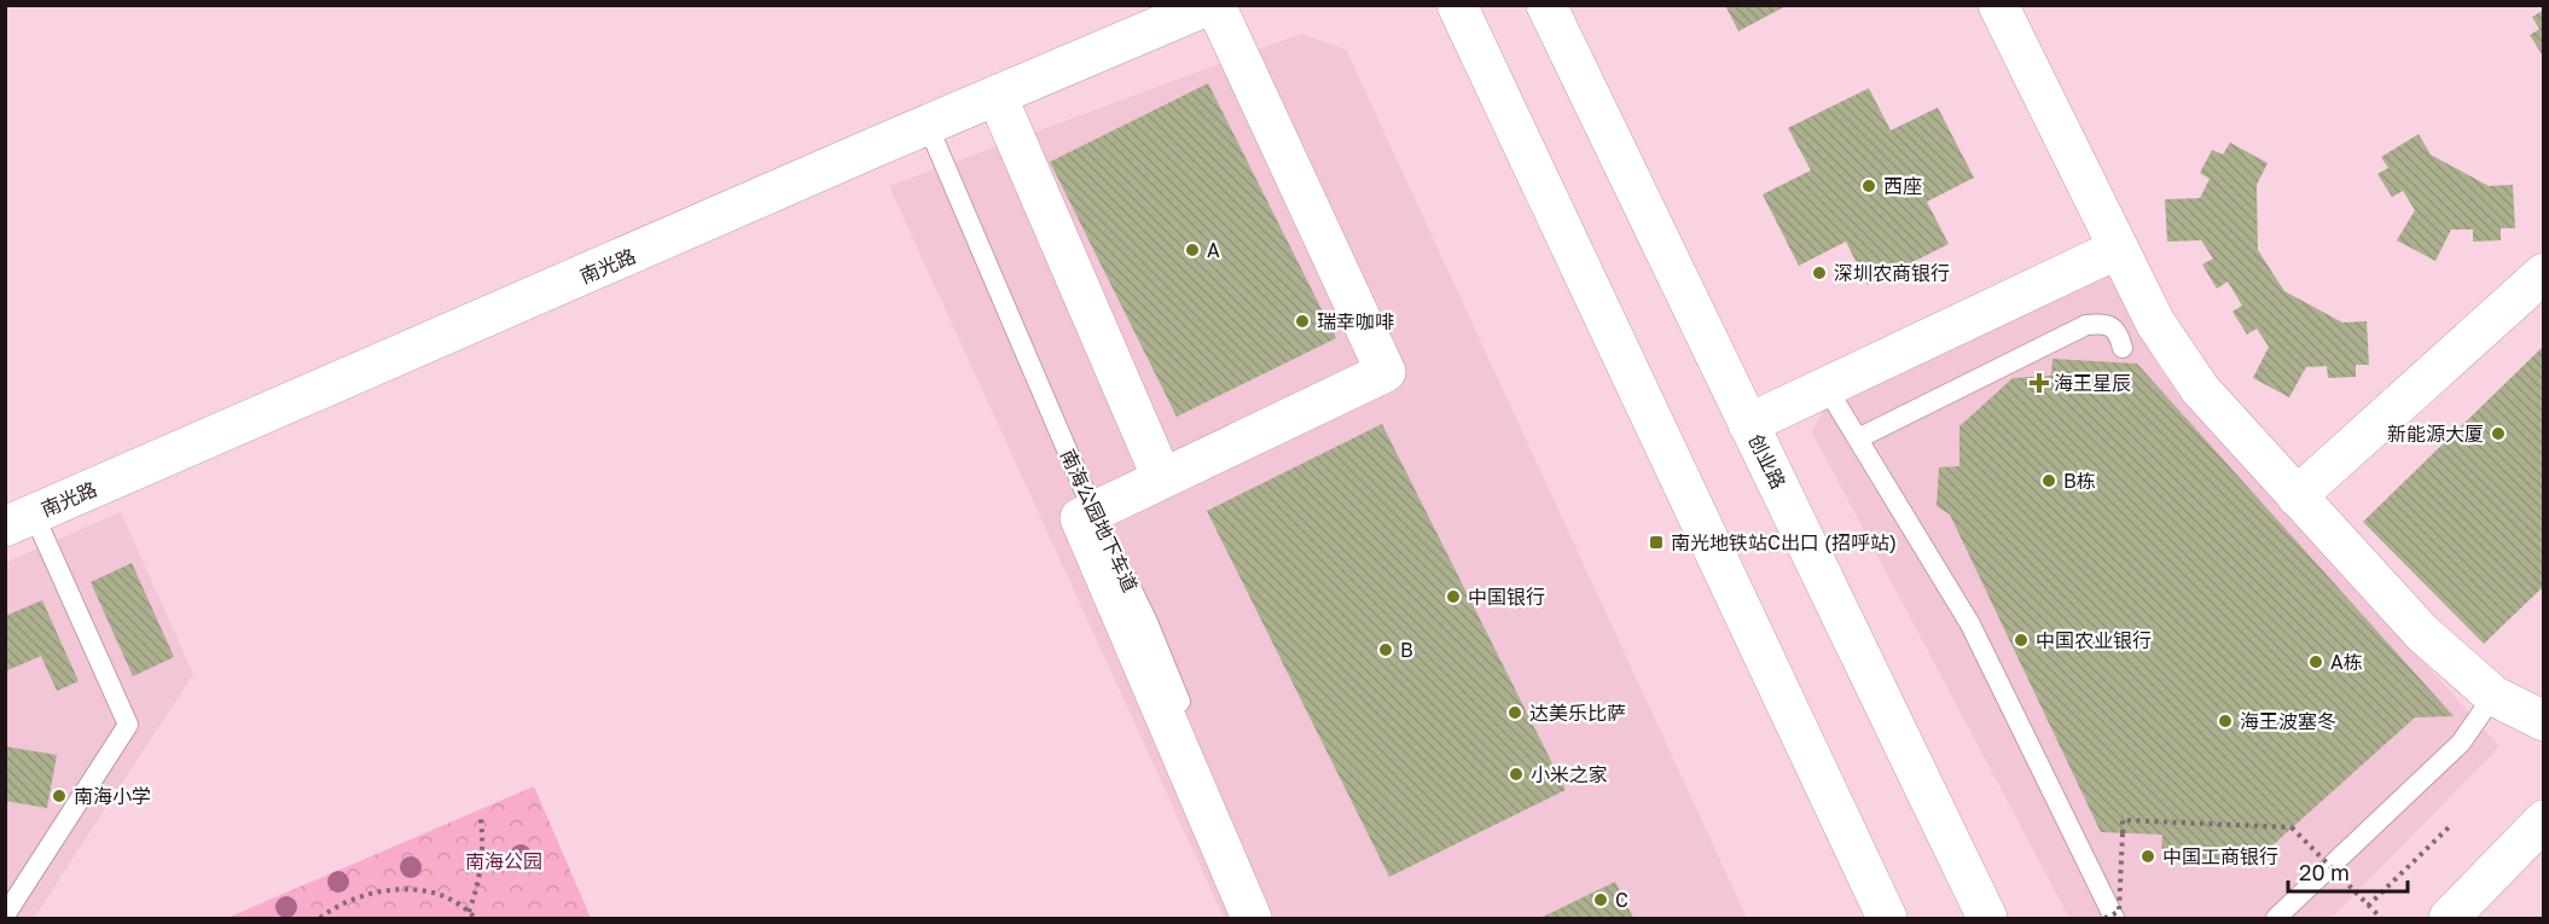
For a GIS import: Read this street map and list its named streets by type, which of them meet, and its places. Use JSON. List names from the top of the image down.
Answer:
{
  "streets": {
    "main road": ["南光路", "创业路"],
    "lane": ["南海公园地下车道"]
  },
  "crossings": [
    ["南光路", "南海公园地下车道"]
  ],
  "parks": ["南海公园"],
  "places": {
    "other": [
      "西座",
      "A",
      "深圳农商银行",
      "瑞幸咖啡",
      "新能源大厦",
      "B栋",
      "中国银行",
      "中国农业银行",
      "B",
      "A栋",
      "达美乐比萨",
      "海王波塞冬",
      "小米之家",
      "南海小学",
      "中国工商银行",
      "C"
    ],
    "health": ["海王星辰"],
    "transit": ["南光地铁站C出口 (招呼站)"]
  },
  "scale_bar": "20 m"
}
